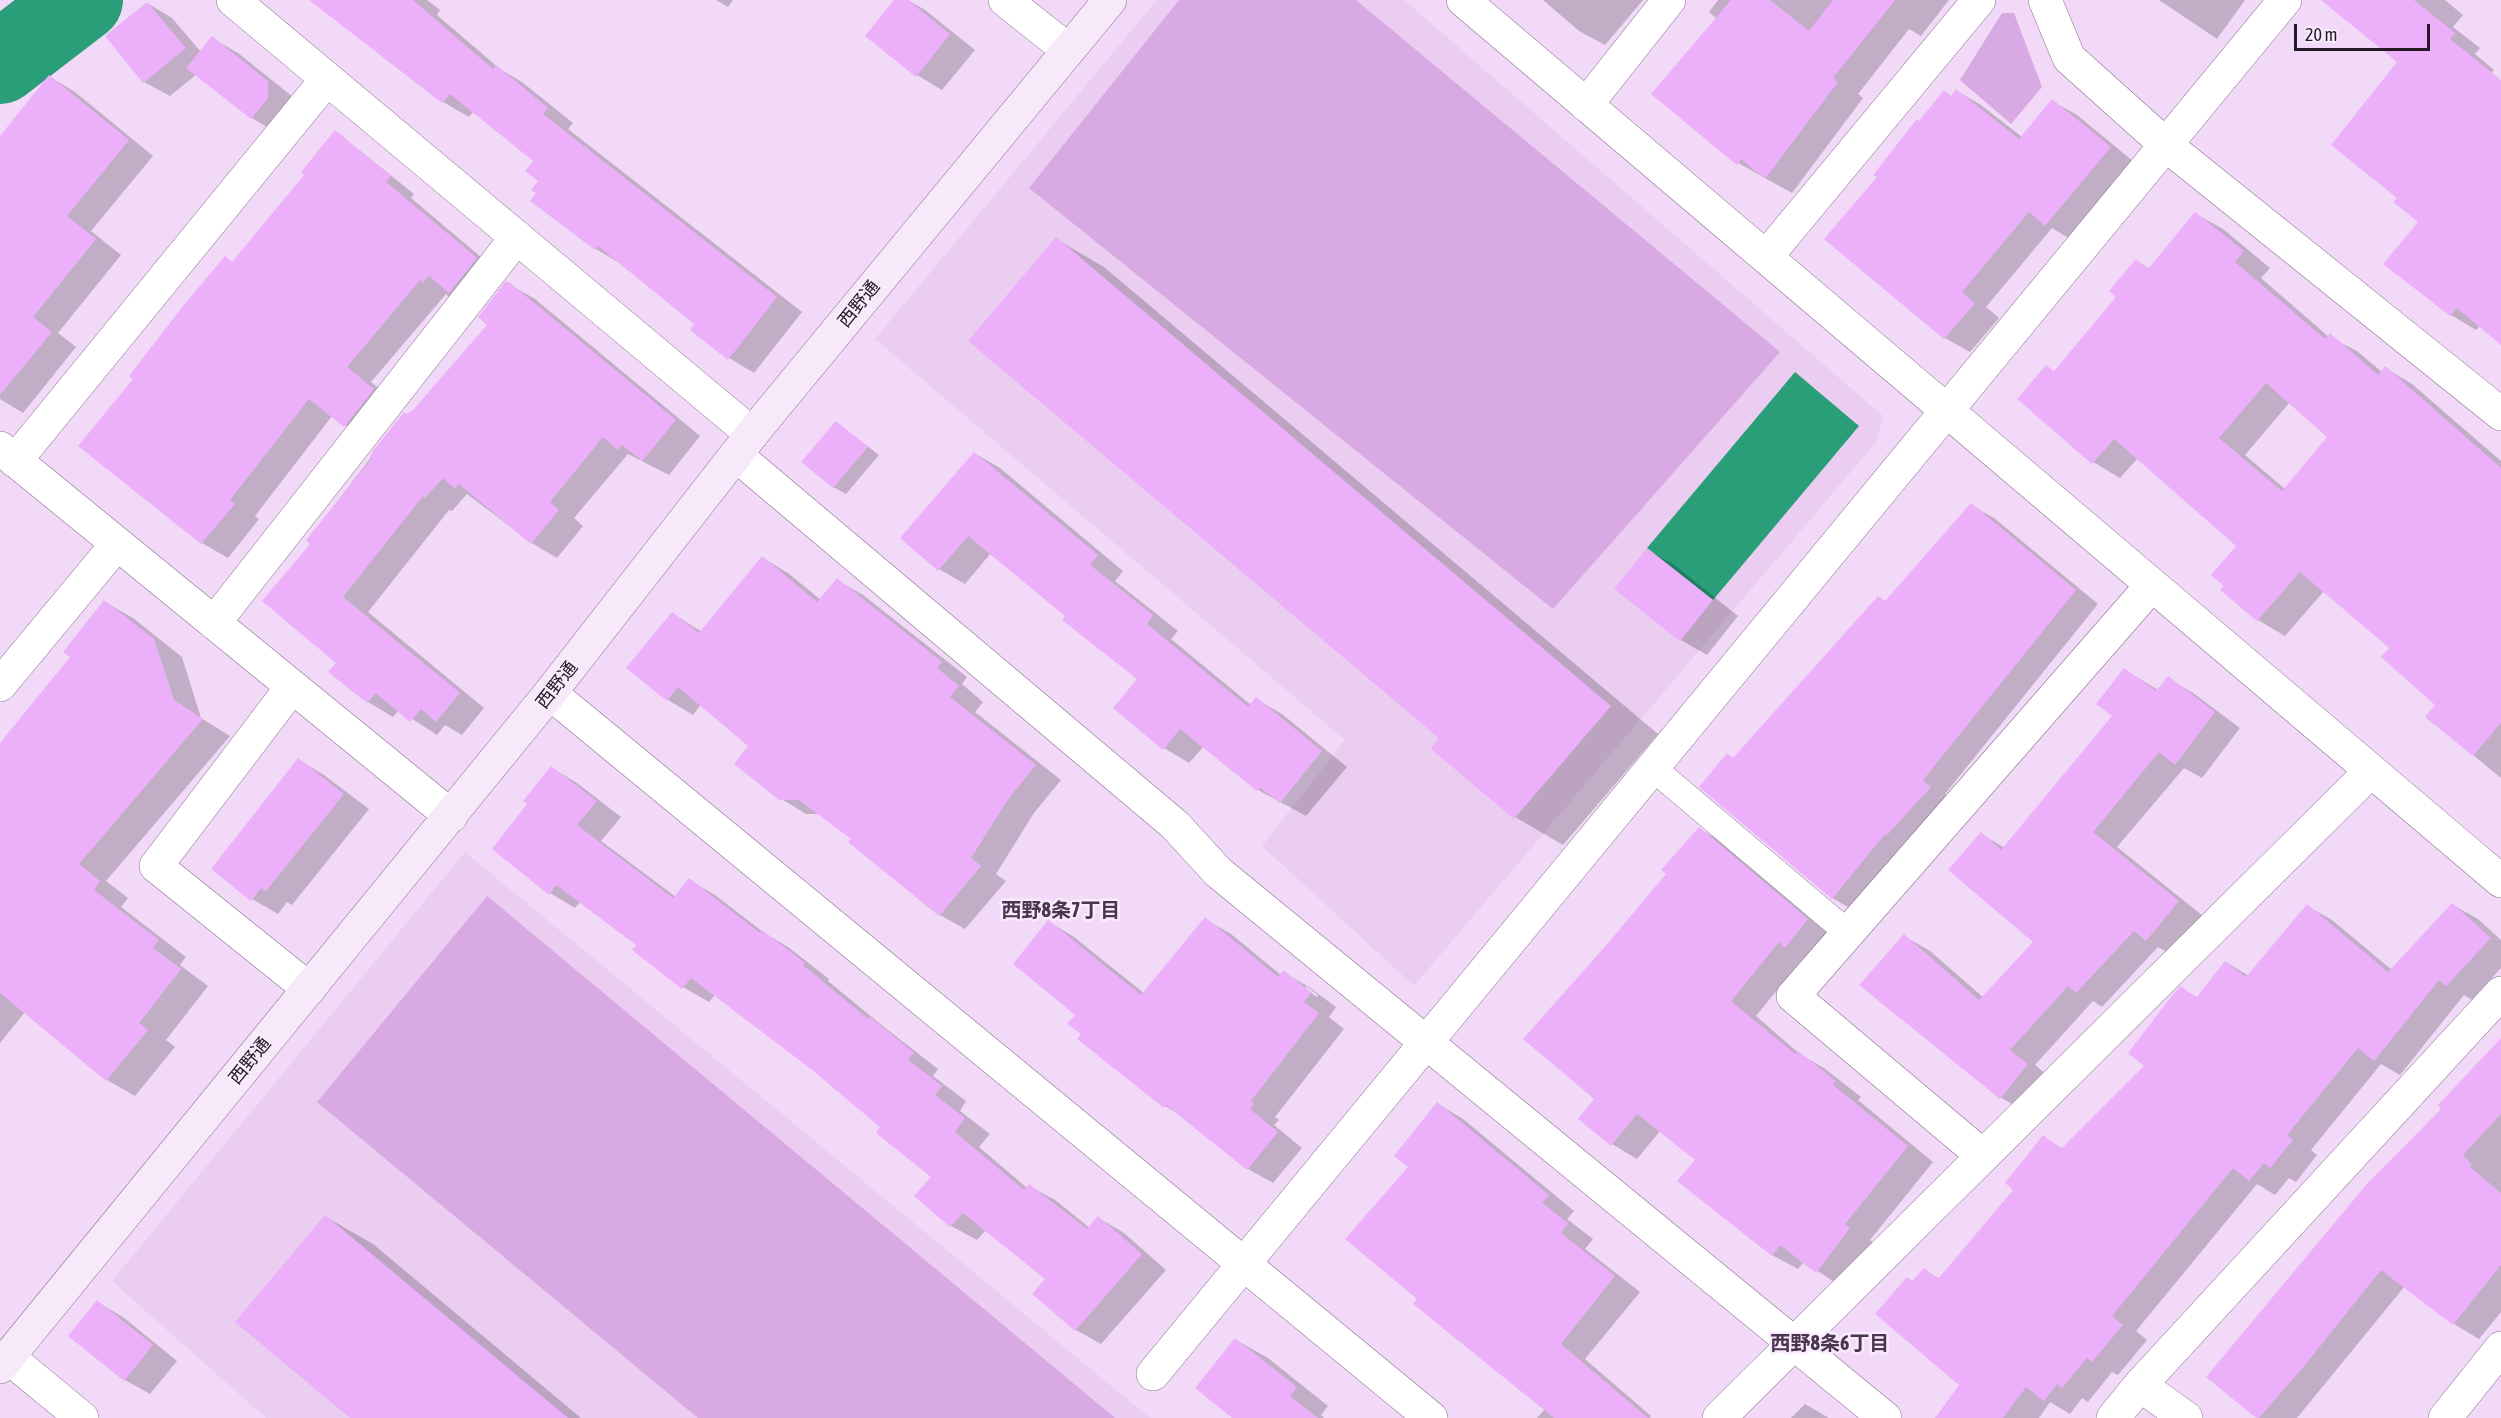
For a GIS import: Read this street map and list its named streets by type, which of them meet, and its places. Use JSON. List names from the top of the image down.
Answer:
{
  "streets": {
    "street": ["西野通"]
  },
  "districts": ["西野8条7丁目", "西野8条6丁目"],
  "scale_bar": "20 m"
}
